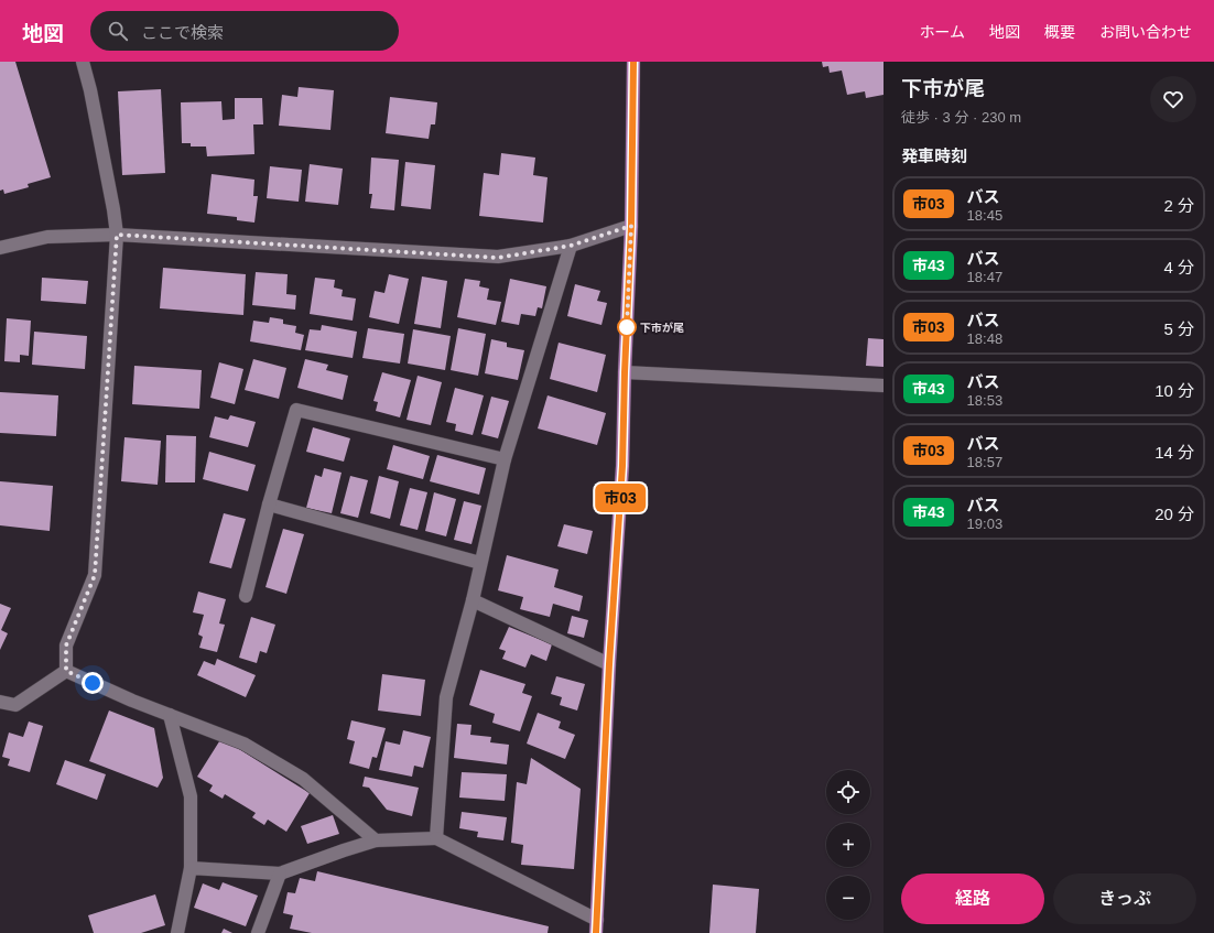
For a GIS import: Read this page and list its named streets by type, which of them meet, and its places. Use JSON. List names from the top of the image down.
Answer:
{
  "places": ["下市が尾"],
  "lines": ["bus line 市03"],
  "page": {
    "header": "地図",
    "search": "ここで検索",
    "nav": [
      "ホーム",
      "地図",
      "概要",
      "お問い合わせ"
    ],
    "on_map": "市03",
    "heading": [
      ["下市が尾", "徒歩 · 3 分 · 230 m"],
      "発車時刻"
    ],
    "list": [
      {
        "mark": "市03",
        "name": "バス",
        "note": "18:45",
        "value": "2 分"
      },
      {
        "mark": "市43",
        "name": "バス",
        "note": "18:47",
        "value": "4 分"
      },
      {
        "mark": "市03",
        "name": "バス",
        "note": "18:48",
        "value": "5 分"
      },
      {
        "mark": "市43",
        "name": "バス",
        "note": "18:53",
        "value": "10 分"
      },
      {
        "mark": "市03",
        "name": "バス",
        "note": "18:57",
        "value": "14 分"
      },
      {
        "mark": "市43",
        "name": "バス",
        "note": "19:03",
        "value": "20 分"
      }
    ],
    "map_buttons": ["+", "−"],
    "buttons": ["経路", "きっぷ"]
  }
}
